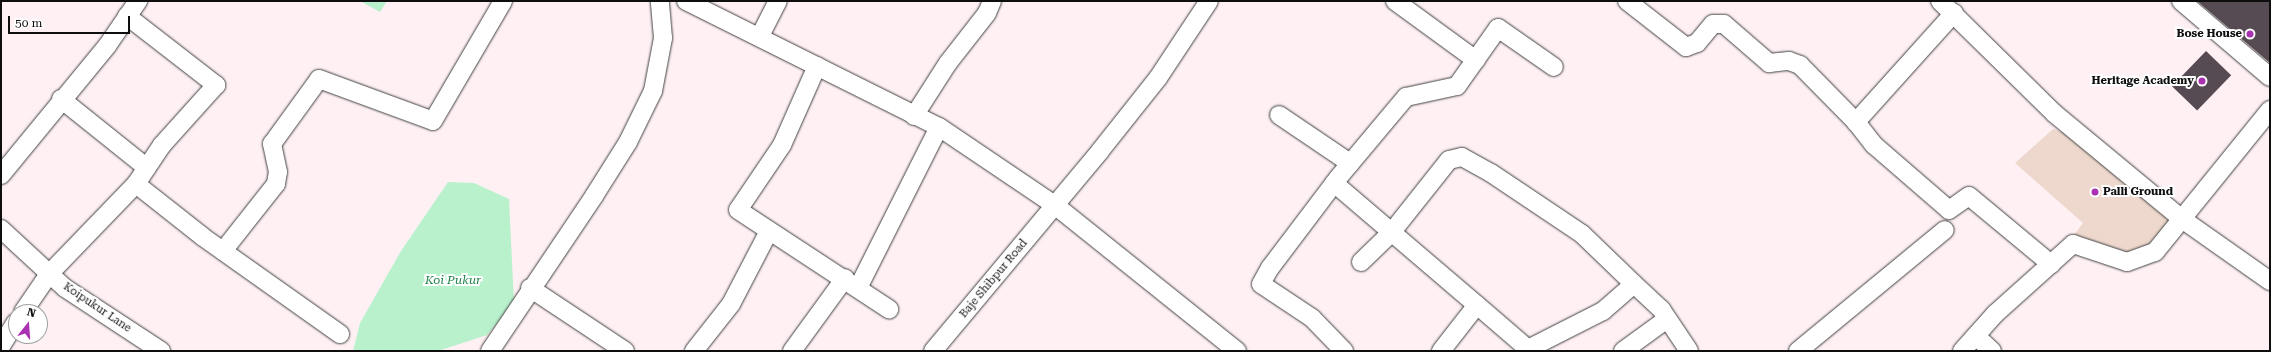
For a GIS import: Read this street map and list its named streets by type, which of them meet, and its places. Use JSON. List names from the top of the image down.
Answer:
{
  "streets": {
    "street": ["Baje Shibpur Road", "Koipukur Lane"]
  },
  "water": ["Koi Pukur"],
  "places": ["Bose House", "Heritage Academy", "Palli Ground"],
  "scale_bar": "50 m",
  "north": "top"
}
